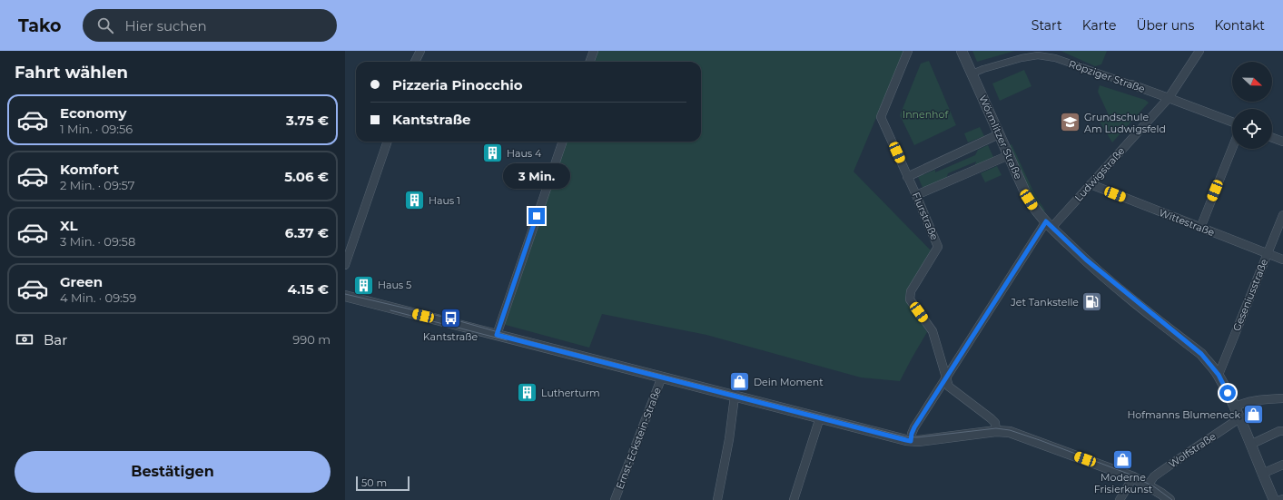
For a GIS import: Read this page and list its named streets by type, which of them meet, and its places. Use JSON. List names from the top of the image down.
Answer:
{
  "streets": {
    "street": [
      "Röpziger Straße",
      "Wörmlitzer Straße",
      "Ludwigstraße",
      "Flurstraße",
      "Wittestraße",
      "Geseniusstraße",
      "Ernst-Eckstein-Straße",
      "Wolfstraße"
    ]
  },
  "crossings": [
    ["Röpziger Straße", "Wörmlitzer Straße"],
    ["Röpziger Straße", "Ludwigstraße"],
    ["Wörmlitzer Straße", "Ludwigstraße"],
    ["Wörmlitzer Straße", "Geseniusstraße"],
    ["Wörmlitzer Straße", "Wolfstraße"],
    ["Ludwigstraße", "Flurstraße"],
    ["Ludwigstraße", "Wittestraße"],
    ["Wittestraße", "Geseniusstraße"]
  ],
  "parks": ["Innenhof"],
  "places": {
    "school or university": ["Grundschule Am Ludwigsfeld"],
    "building": [
      "Haus 4",
      "Haus 1",
      "Haus 5",
      "Lutherturm"
    ],
    "fuel station": ["Jet Tankstelle"],
    "bus stop": ["Kantstraße"],
    "shop": ["Dein Moment", "Hofmanns Blumeneck", "Moderne Frisierkunst"]
  },
  "scale_bar": "50 m",
  "north": "right",
  "page": {
    "header": "Tako",
    "search": "Hier suchen",
    "nav": [
      "Start",
      "Karte",
      "Über uns",
      "Kontakt"
    ],
    "heading": "Fahrt wählen",
    "banner": ["Pizzeria Pinocchio", "Kantstraße"],
    "list": [
      {
        "name": "Economy",
        "note": "1 Min. · 09:56",
        "value": "3.75 €"
      },
      {
        "name": "Komfort",
        "note": "2 Min. · 09:57",
        "value": "5.06 €"
      },
      {
        "name": "XL",
        "note": "3 Min. · 09:58",
        "value": "6.37 €"
      },
      {
        "name": "Green",
        "note": "4 Min. · 09:59",
        "value": "4.15 €"
      }
    ],
    "bubble": "3 Min.",
    "pay": ["Bar", "990 m"],
    "buttons": "Bestätigen",
    "scale": "50 m"
  }
}
